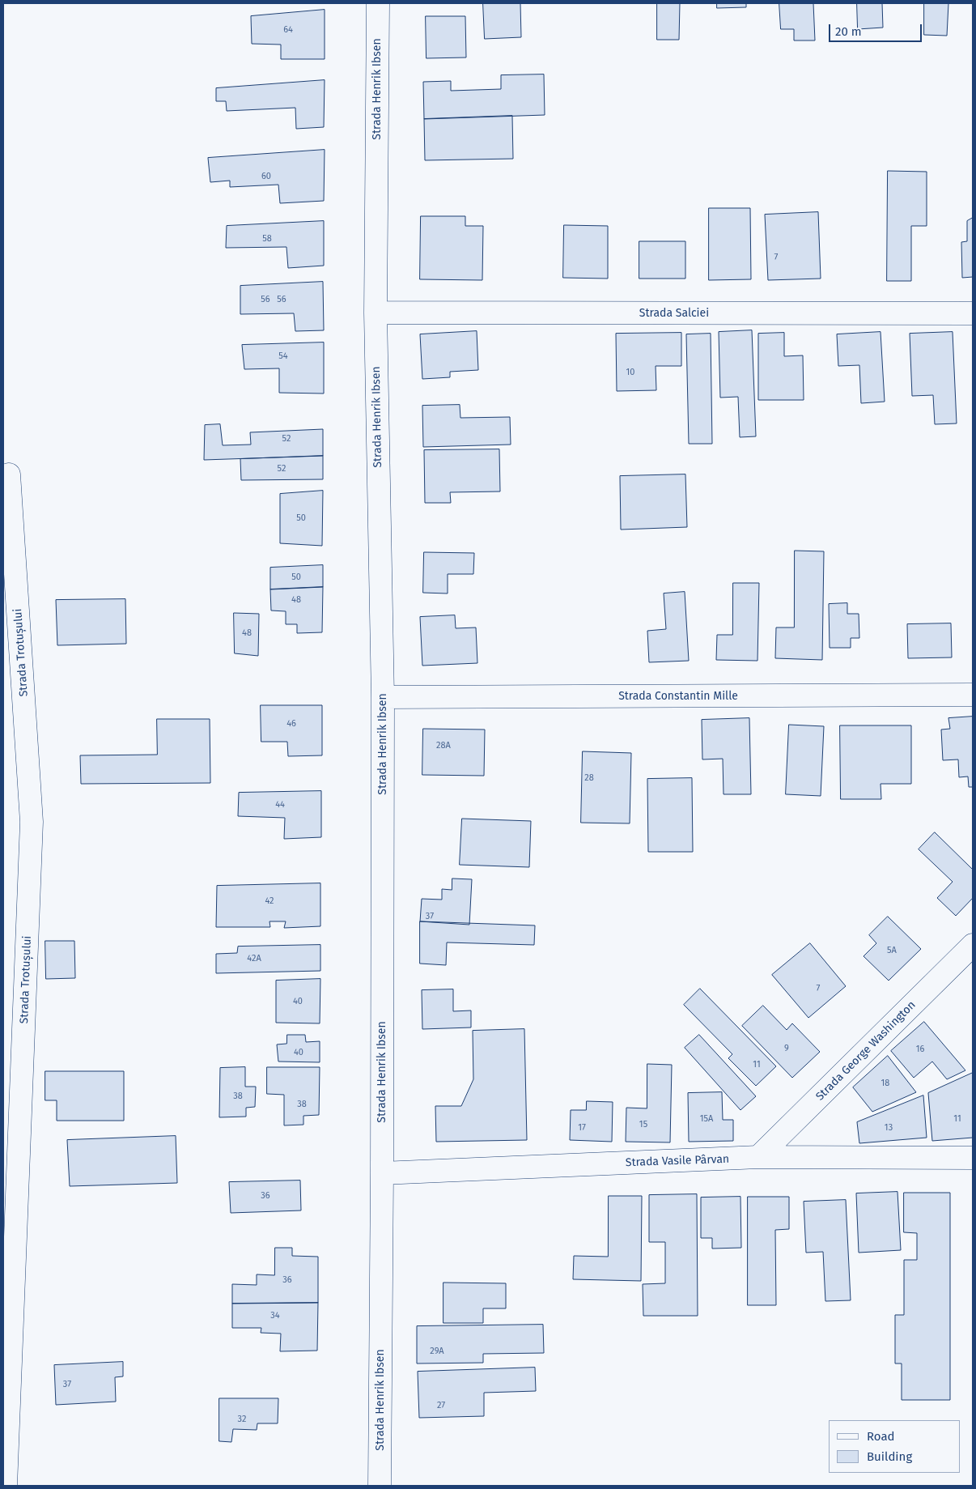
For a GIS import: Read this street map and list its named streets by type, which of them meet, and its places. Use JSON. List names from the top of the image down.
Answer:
{
  "streets": {
    "street": [
      "Strada Henrik Ibsen",
      "Strada Salciei",
      "Strada Trotușului",
      "Strada Constantin Mille",
      "Strada George Washington",
      "Strada Vasile Pârvan"
    ]
  },
  "crossings": [
    ["Strada Henrik Ibsen", "Strada Salciei"],
    ["Strada Henrik Ibsen", "Strada Constantin Mille"],
    ["Strada Henrik Ibsen", "Strada Vasile Pârvan"],
    ["Strada George Washington", "Strada Vasile Pârvan"]
  ],
  "house_numbers": [
    "64",
    "60",
    "58",
    "7",
    "56",
    "56",
    "54",
    "10",
    "52",
    "52",
    "50",
    "50",
    "48",
    "48",
    "46",
    "28A",
    "28",
    "44",
    "42",
    "37",
    "5A",
    "42A",
    "7",
    "40",
    "9",
    "16",
    "40",
    "11",
    "18",
    "38",
    "38",
    "15A",
    "11",
    "15",
    "17",
    "13",
    "36",
    "36",
    "34",
    "29A",
    "37",
    "27",
    "32"
  ],
  "legend": ["Road", "Building"],
  "scale_bar": "20 m"
}
